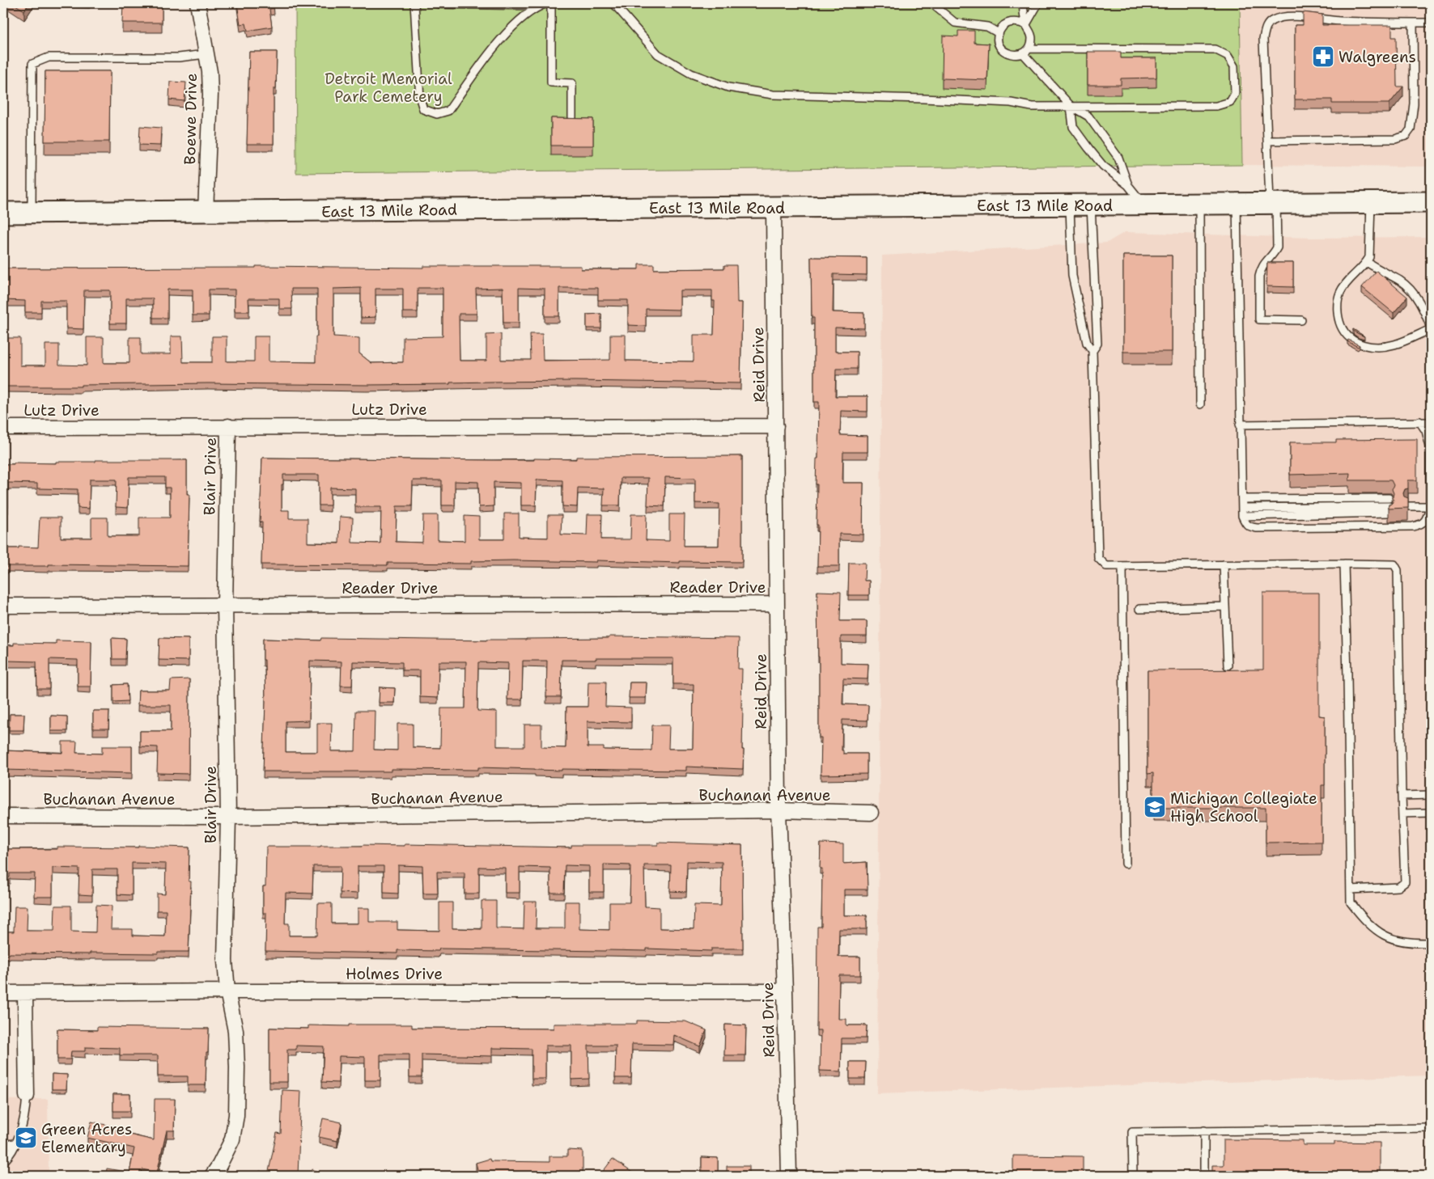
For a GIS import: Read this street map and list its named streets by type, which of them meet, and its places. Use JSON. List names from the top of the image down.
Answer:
{
  "streets": {
    "main road": ["East 13 Mile Road"],
    "street": [
      "Boewe Drive",
      "Reid Drive",
      "Lutz Drive",
      "Blair Drive",
      "Reader Drive",
      "Buchanan Avenue",
      "Holmes Drive"
    ]
  },
  "crossings": [
    ["Boewe Drive", "East 13 Mile Road"],
    ["East 13 Mile Road", "Reid Drive"],
    ["Reid Drive", "Lutz Drive"],
    ["Reid Drive", "Reader Drive"],
    ["Reid Drive", "Buchanan Avenue"],
    ["Reid Drive", "Holmes Drive"],
    ["Lutz Drive", "Blair Drive"],
    ["Blair Drive", "Reader Drive"],
    ["Blair Drive", "Buchanan Avenue"],
    ["Blair Drive", "Holmes Drive"]
  ],
  "parks": ["Detroit Memorial Park Cemetery"],
  "places": {
    "pharmacy": ["Walgreens"],
    "school or university": ["Michigan Collegiate High School", "Green Acres Elementary"]
  }
}
